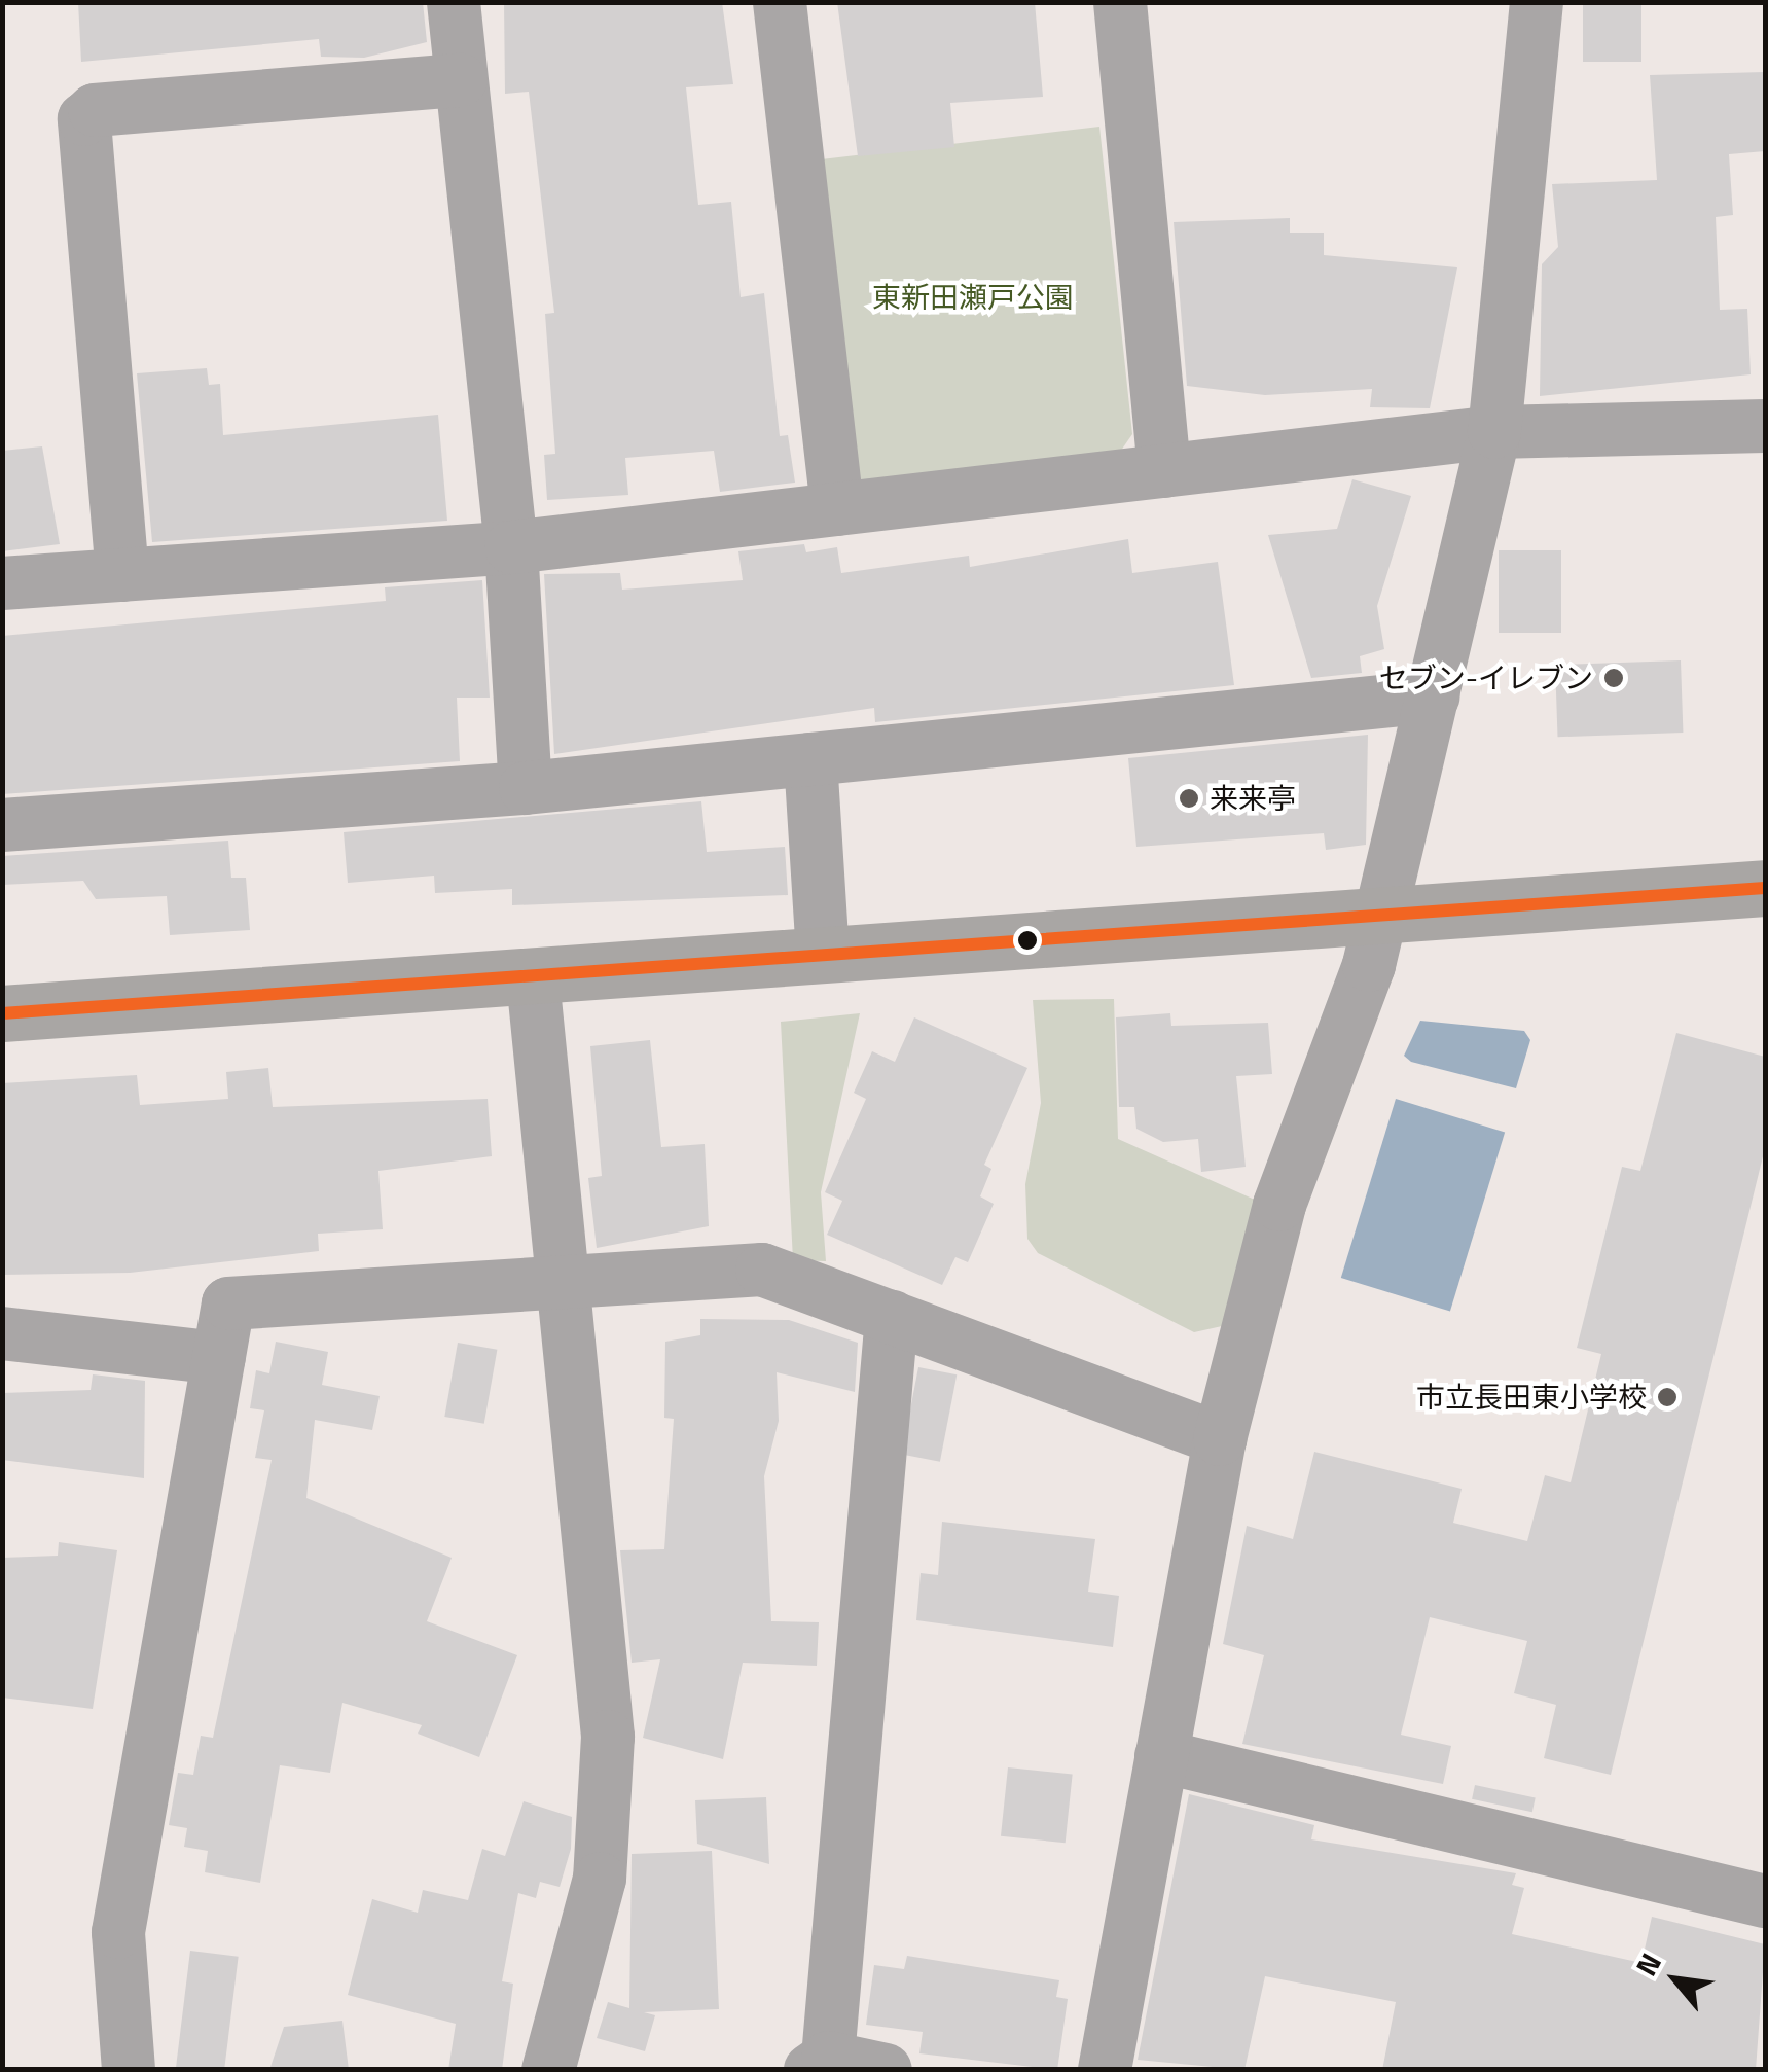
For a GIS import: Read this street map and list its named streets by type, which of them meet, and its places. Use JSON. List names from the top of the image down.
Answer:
{
  "parks": ["東新田瀬戸公園"],
  "places": ["セブン-イレブン", "来来亭", "市立長田東小学校"],
  "north": "top left"
}
